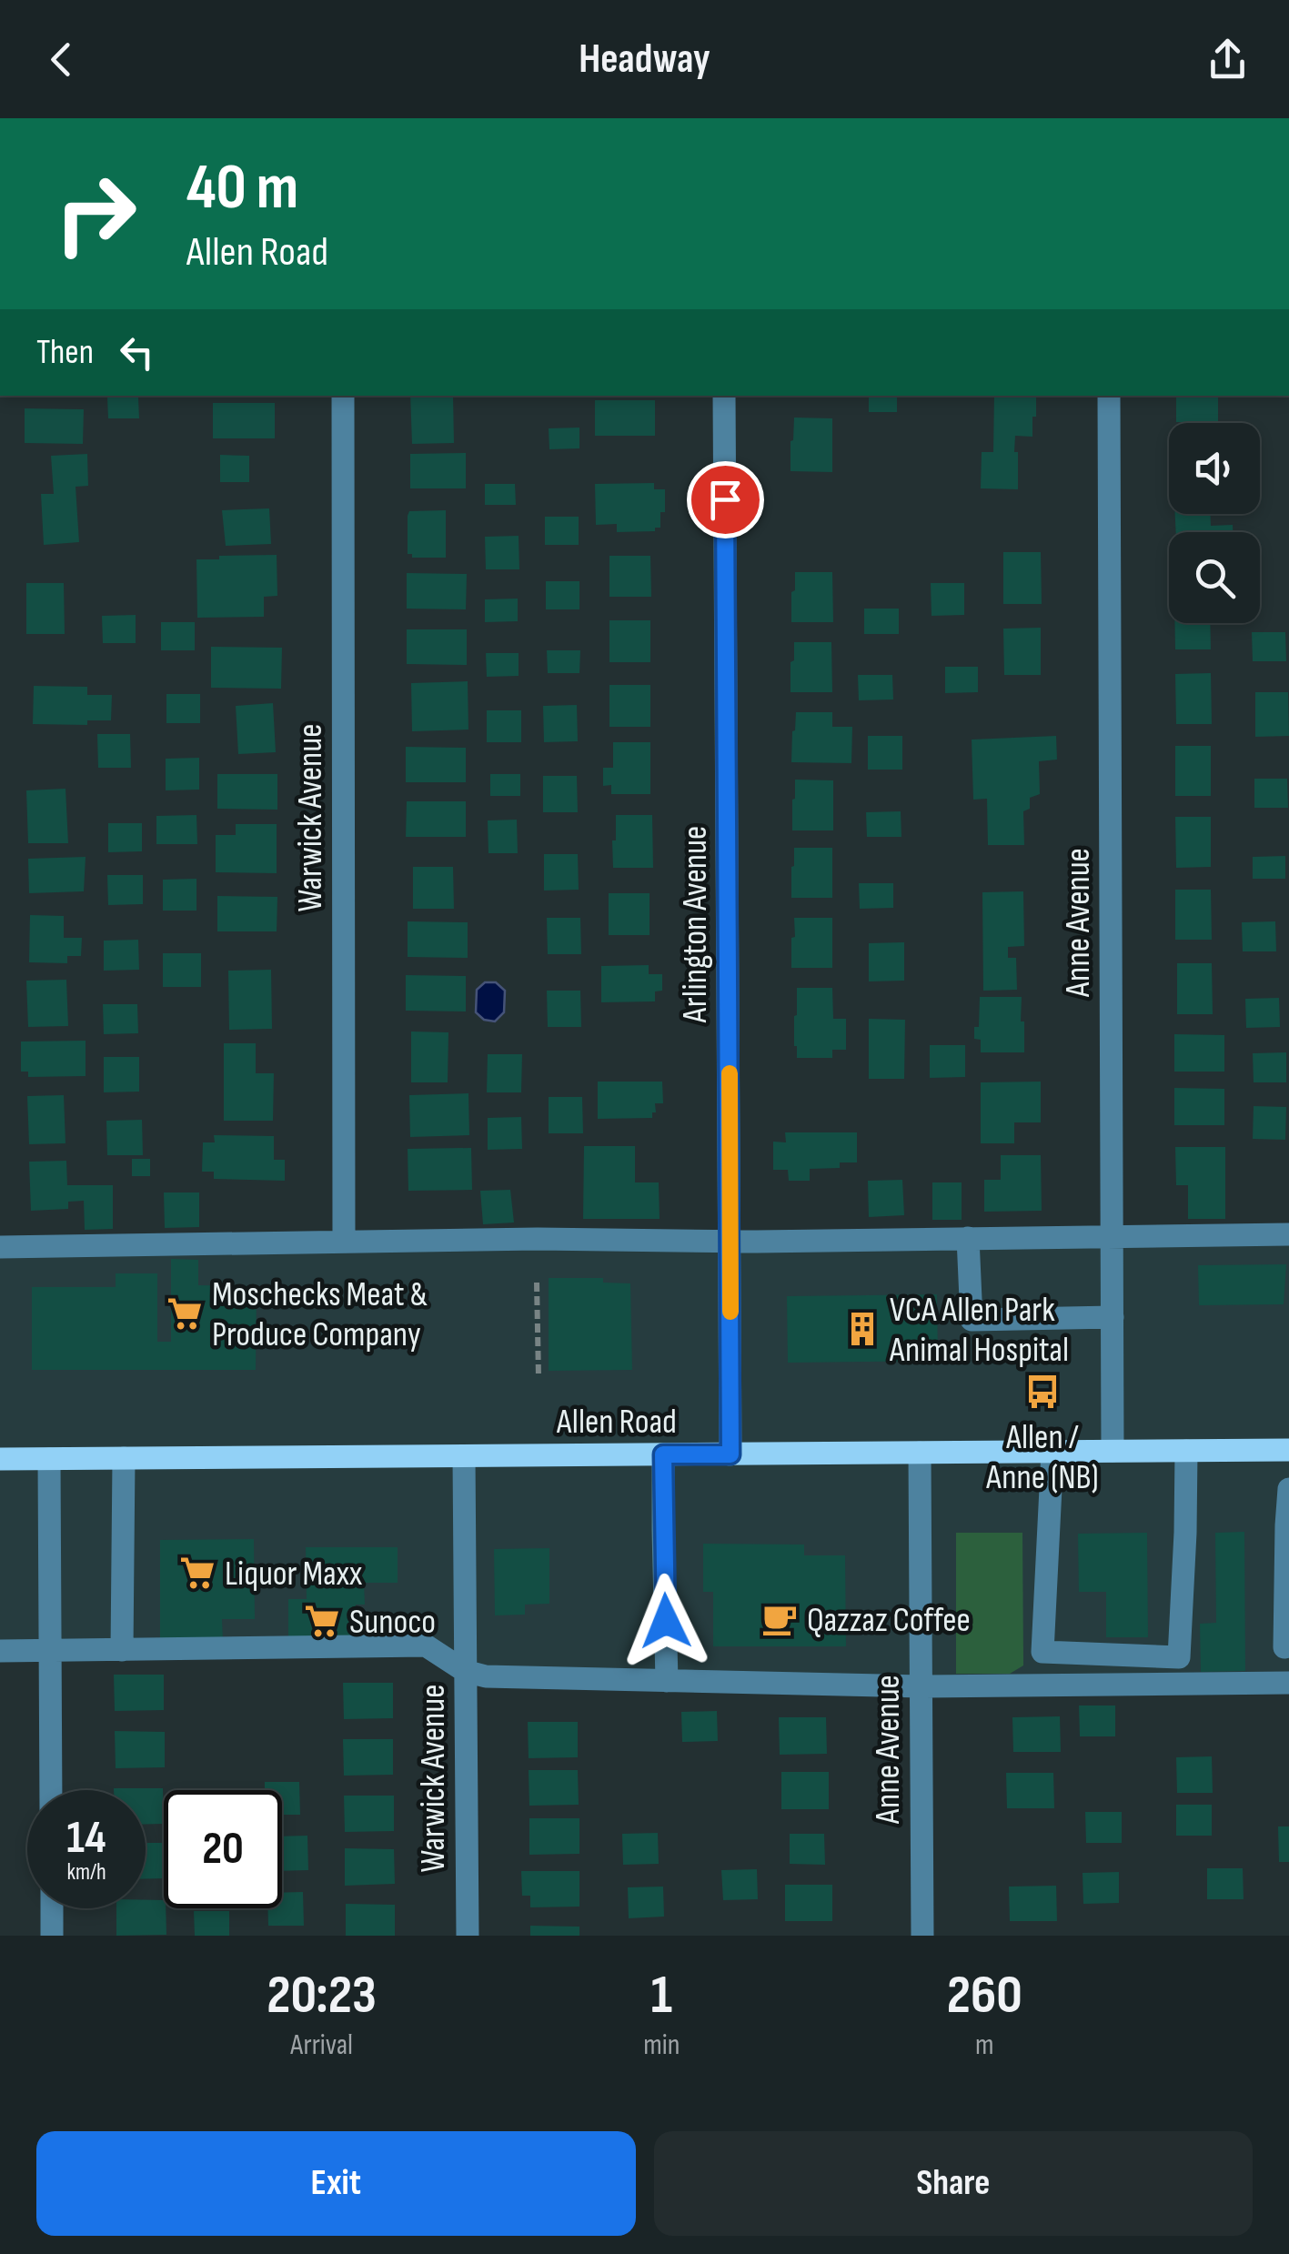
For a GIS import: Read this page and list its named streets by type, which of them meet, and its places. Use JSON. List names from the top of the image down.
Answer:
{
  "streets": {
    "main road": ["Allen Road"],
    "street": ["Warwick Avenue", "Anne Avenue", "Arlington Avenue"]
  },
  "crossings": [
    ["Warwick Avenue", "Allen Road"],
    ["Anne Avenue", "Allen Road"],
    ["Arlington Avenue", "Allen Road"]
  ],
  "places": {
    "supermarket": ["Moschecks Meat & Produce Company", "Liquor Maxx", "Sunoco"],
    "building": ["VCA Allen Park Animal Hospital"],
    "bus stop": ["Allen / Anne (NB)"],
    "cafe": ["Qazzaz Coffee"]
  },
  "page": {
    "header": "Headway",
    "turn": ["40 m", "Allen Road"],
    "then": "Then",
    "speed": "14 km/h",
    "limit": "20",
    "eta": [
      "20:23",
      "Arrival",
      "1",
      "min",
      "260",
      "m"
    ],
    "buttons": ["Exit", "Share"]
  }
}
